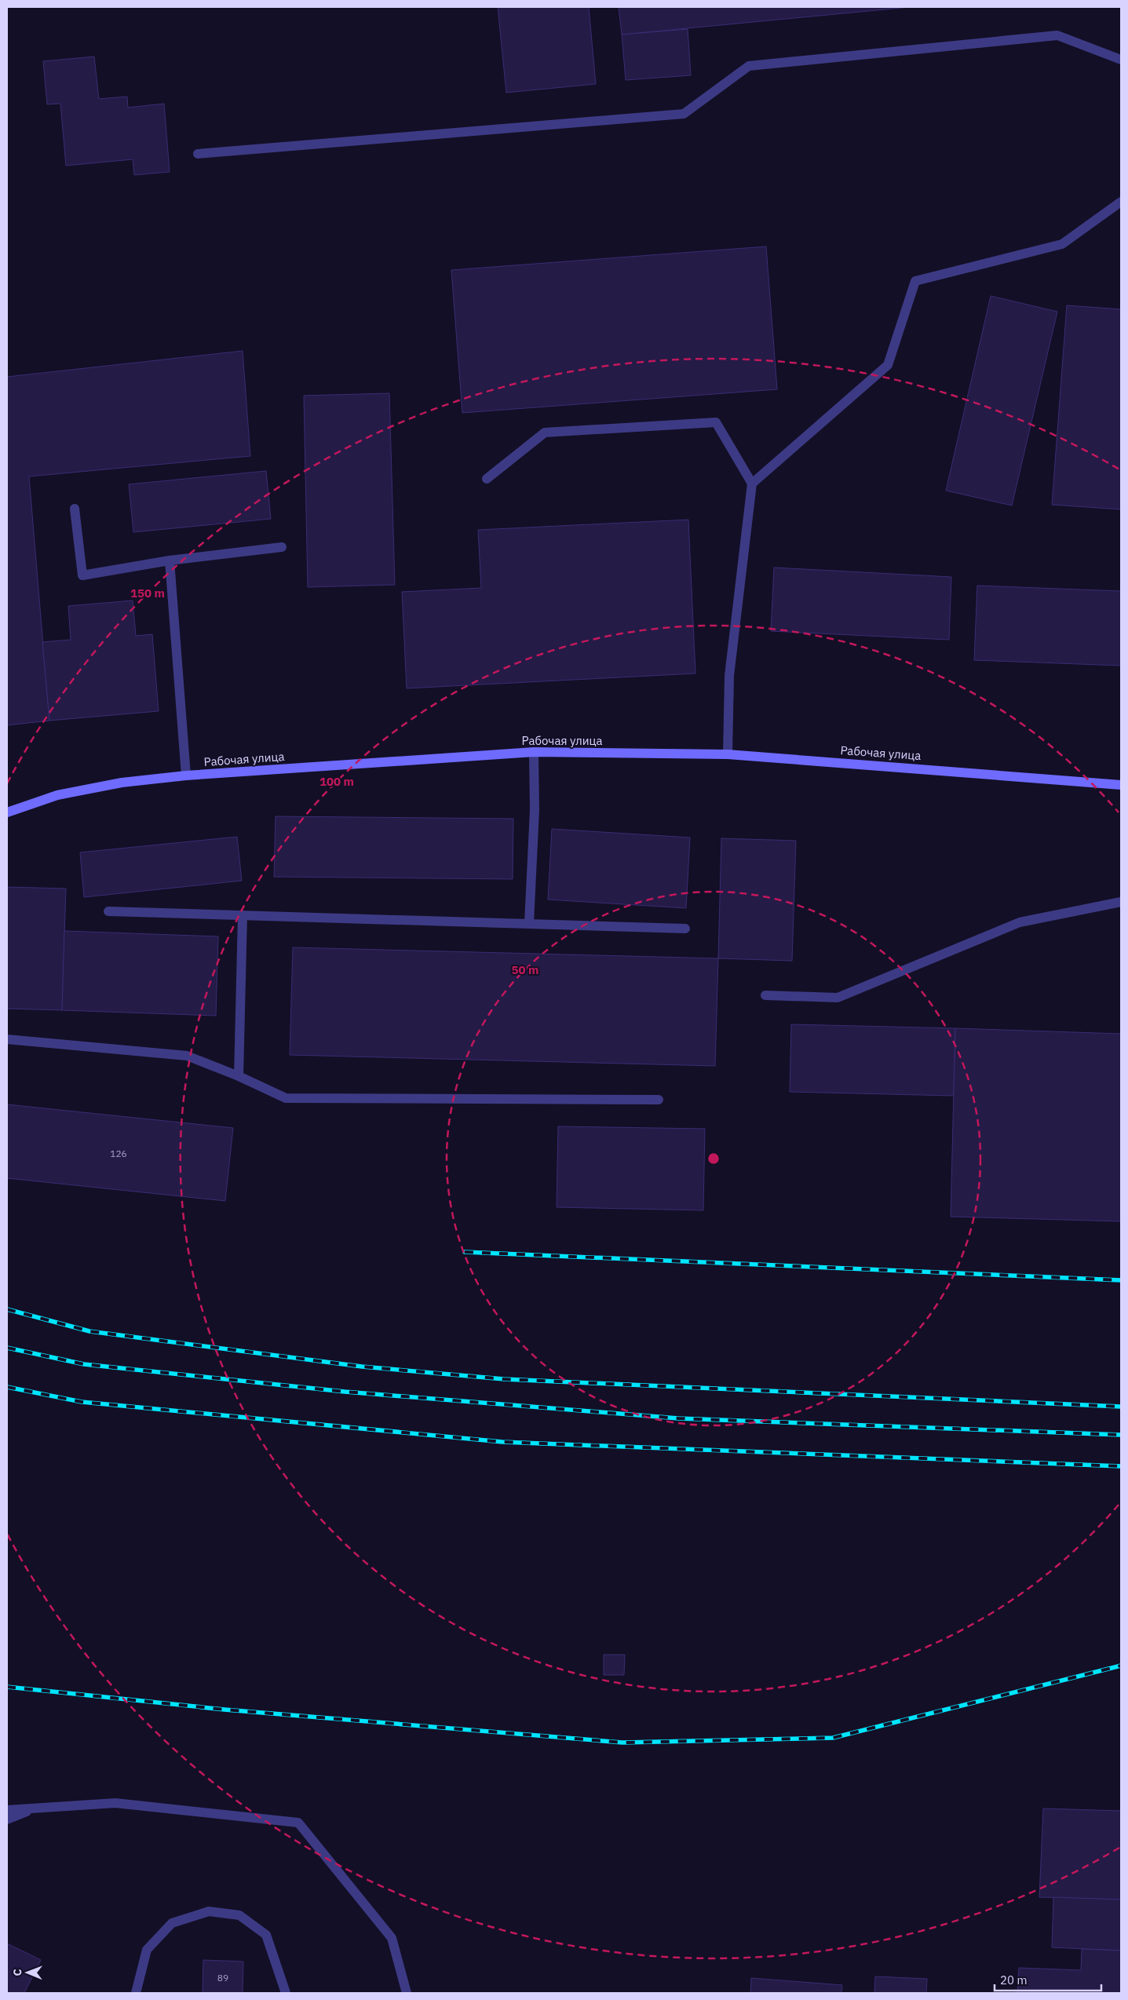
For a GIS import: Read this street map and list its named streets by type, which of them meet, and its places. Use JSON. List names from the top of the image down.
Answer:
{
  "streets": {
    "street": ["Рабочая улица"]
  },
  "house_numbers": ["126", "89"],
  "scale_bar": "20 m",
  "north": "left",
  "rings": ["150 m", "100 m", "50 m"]
}
